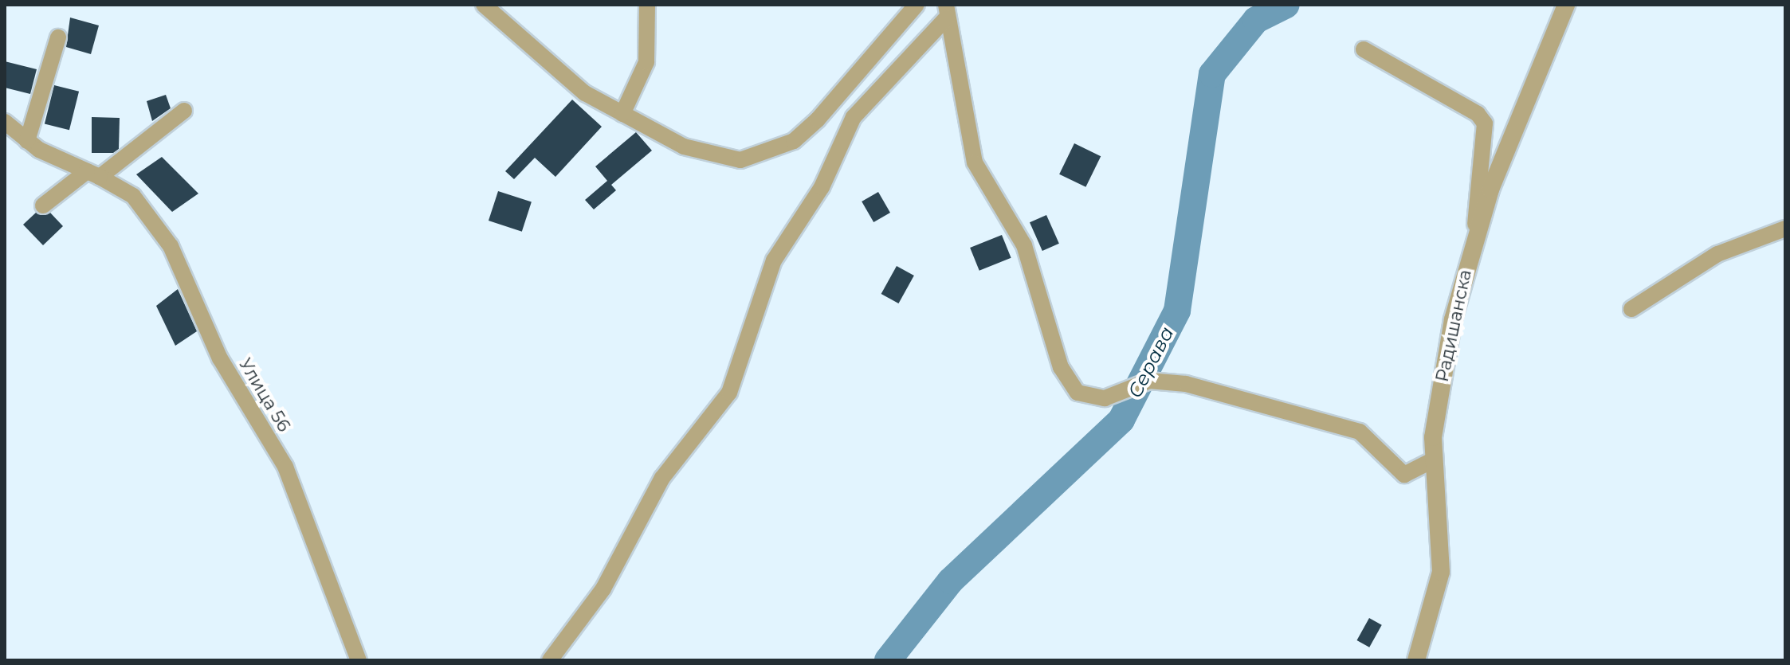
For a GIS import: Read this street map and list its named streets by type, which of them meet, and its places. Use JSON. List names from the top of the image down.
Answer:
{
  "streets": {
    "street": ["Радишанска", "Улица 56"]
  },
  "water": ["Серава"]
}
